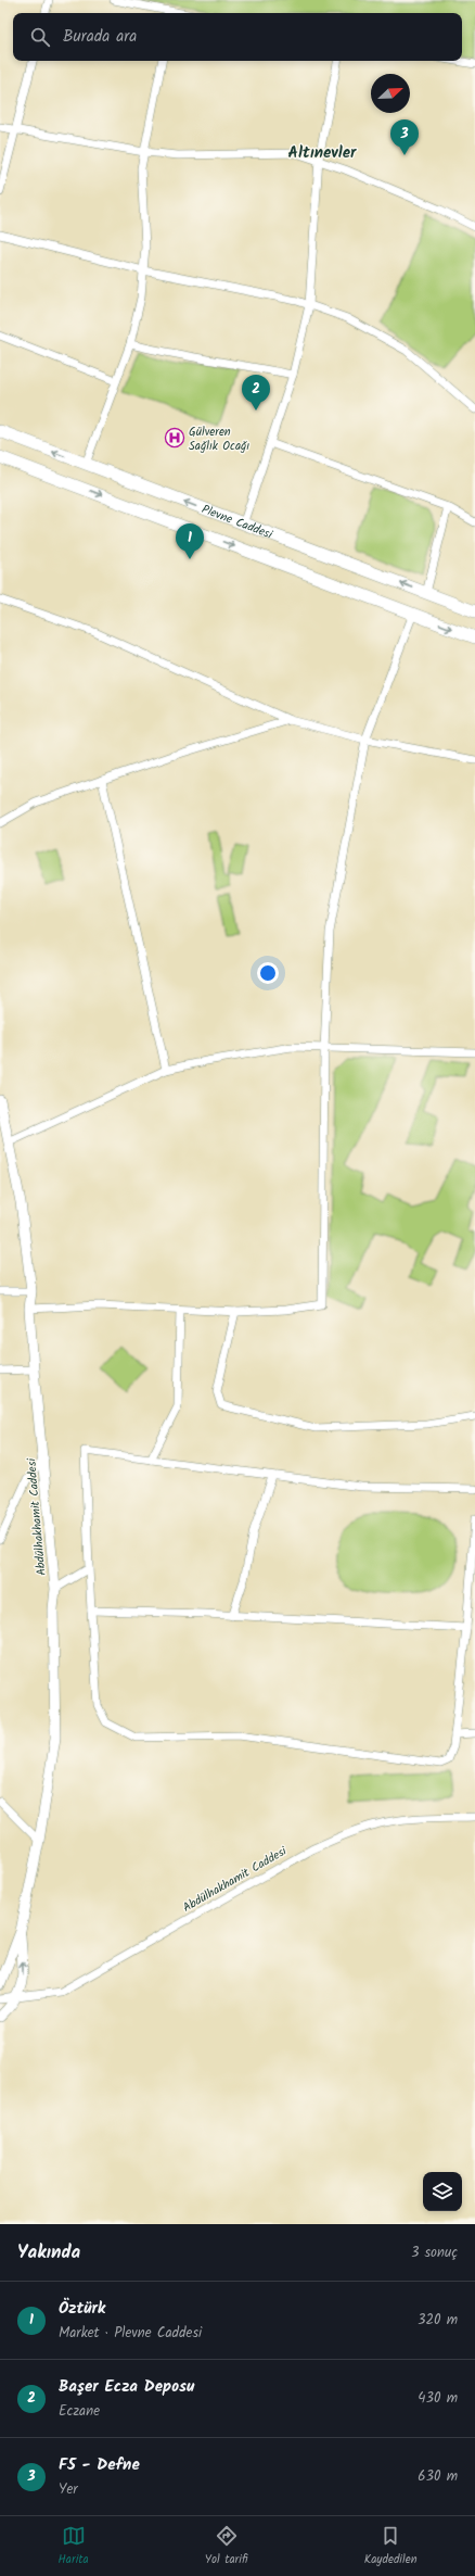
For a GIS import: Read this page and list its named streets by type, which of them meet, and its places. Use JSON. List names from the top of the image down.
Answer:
{
  "streets": {
    "main road": ["Plevne Caddesi", "Abdülhakhamit Caddesi"]
  },
  "districts": ["Altınevler"],
  "places": {
    "hospital": ["Gülveren Sağlık Ocağı"]
  },
  "north": "top right",
  "page": {
    "search": "Burada ara",
    "pins": ["3", "2", "1"],
    "heading": ["Yakında", "3 sonuç"],
    "list": [
      {
        "mark": "1",
        "name": "Öztürk",
        "note": "Market · Plevne Caddesi",
        "value": "320 m"
      },
      {
        "mark": "2",
        "name": "Başer Ecza Deposu",
        "note": "Eczane",
        "value": "430 m"
      },
      {
        "mark": "3",
        "name": "F5 - Defne",
        "note": "Yer",
        "value": "630 m"
      }
    ],
    "nav": ["Harita", "Yol tarifi", "Kaydedilen"]
  }
}
